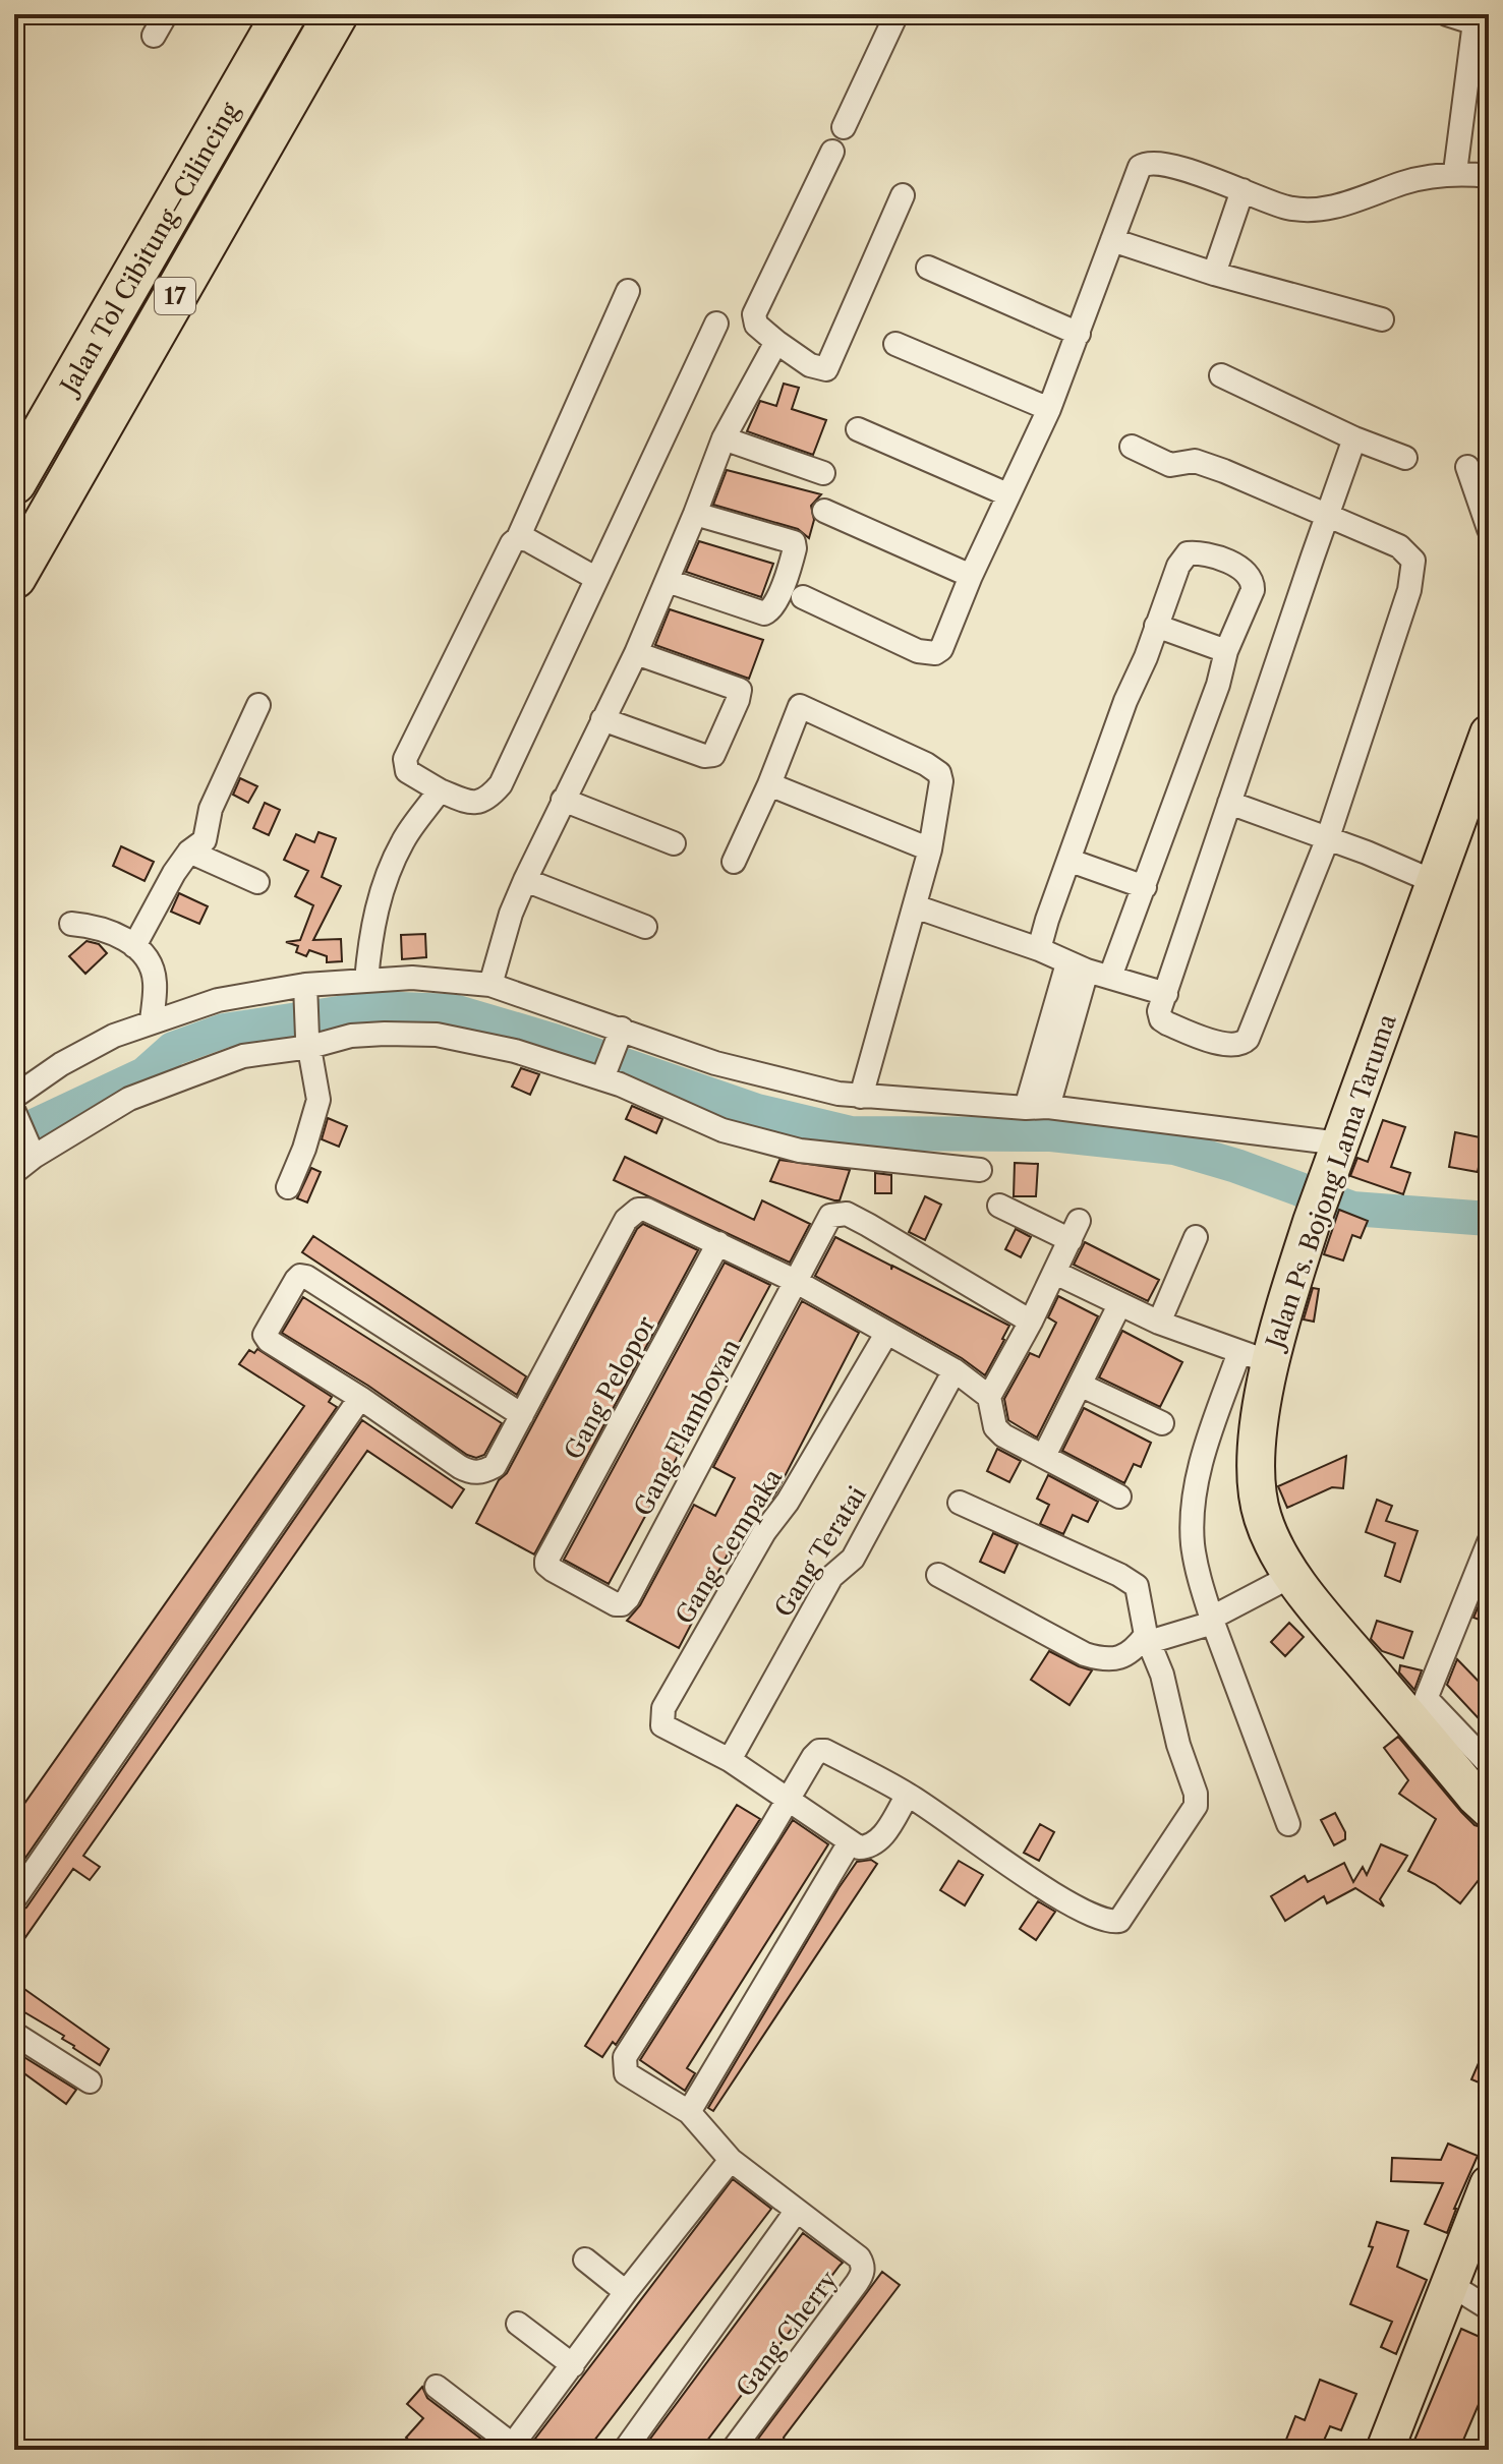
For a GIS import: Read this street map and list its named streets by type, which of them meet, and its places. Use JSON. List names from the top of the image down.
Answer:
{
  "streets": {
    "highway": ["Jalan Tol Cibitung–Cilincing", "17"],
    "main road": ["Jalan Ps. Bojong Lama Taruma"],
    "street": [
      "Gang Pelopor",
      "Gang Flamboyan",
      "Gang Cempaka",
      "Gang Teratai",
      "Gang Cherry"
    ]
  },
  "crossings": [
    ["Gang Pelopor", "Gang Flamboyan"],
    ["Gang Cempaka", "Gang Teratai"]
  ]
}
